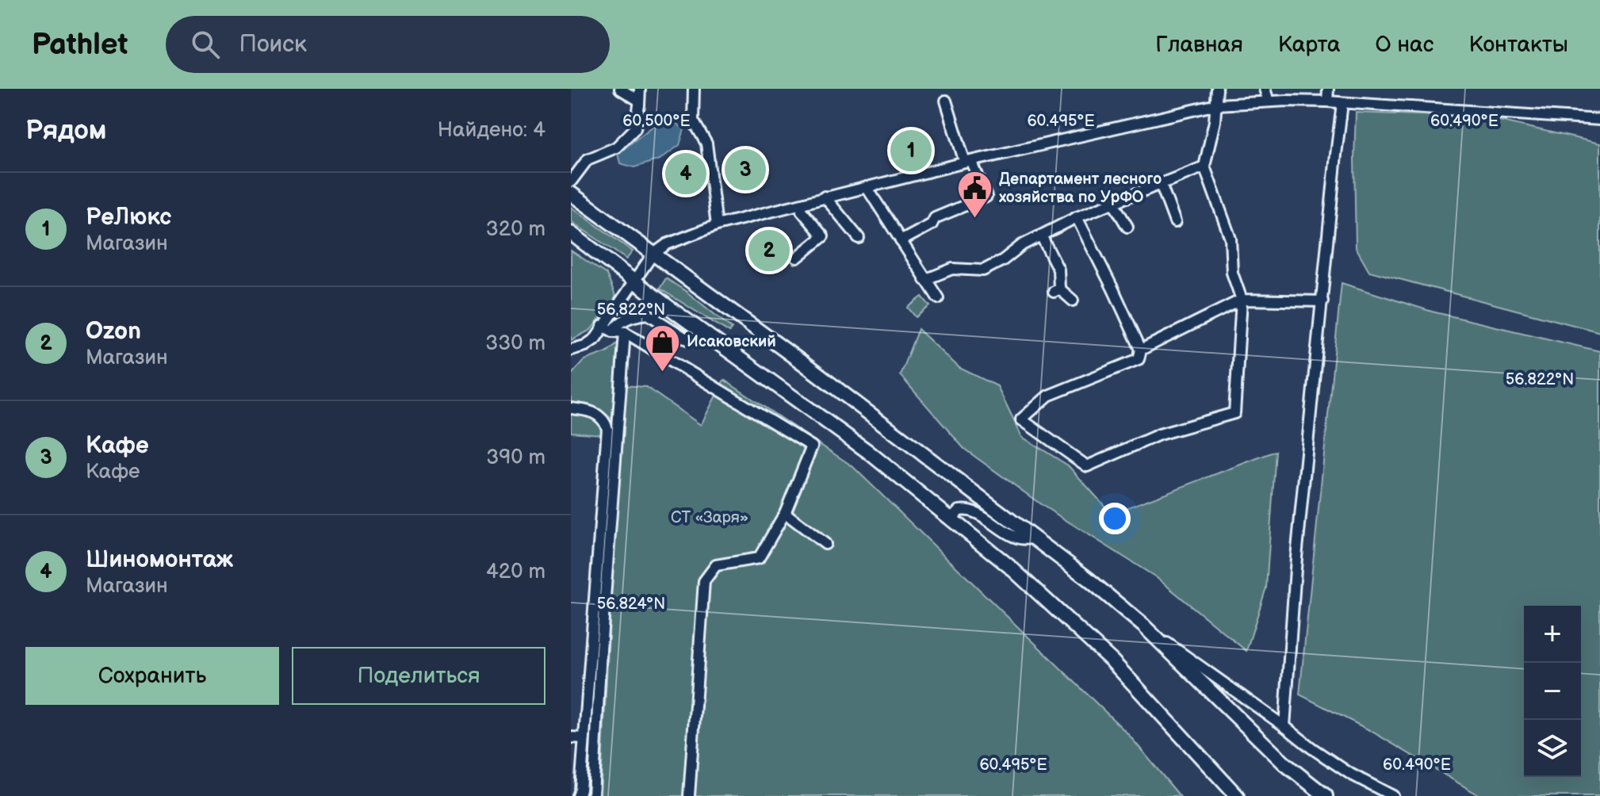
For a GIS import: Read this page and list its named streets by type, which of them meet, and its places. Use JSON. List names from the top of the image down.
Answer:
{
  "parks": ["СТ «Заря»"],
  "places": {
    "public building": ["Департамент лесного хозяйства по УрФО"],
    "shop": ["Исаковский"]
  },
  "page": {
    "header": "Pathlet",
    "search": "Поиск",
    "nav": [
      "Главная",
      "Карта",
      "О нас",
      "Контакты"
    ],
    "heading": ["Рядом", "Найдено: 4"],
    "pins": [
      "1",
      "3",
      "4",
      "2"
    ],
    "list": [
      {
        "mark": "1",
        "name": "РеЛюкс",
        "note": "Магазин",
        "value": "320 m"
      },
      {
        "mark": "2",
        "name": "Ozon",
        "note": "Магазин",
        "value": "330 m"
      },
      {
        "mark": "3",
        "name": "Кафе",
        "note": "Кафе",
        "value": "390 m"
      },
      {
        "mark": "4",
        "name": "Шиномонтаж",
        "note": "Магазин",
        "value": "420 m"
      }
    ],
    "map_buttons": ["+", "−"],
    "buttons": ["Сохранить", "Поделиться"]
  },
  "coordinates": [
    "60.500°E",
    "60.495°E",
    "60.490°E",
    "56.822°N",
    "56.824°N"
  ]
}
